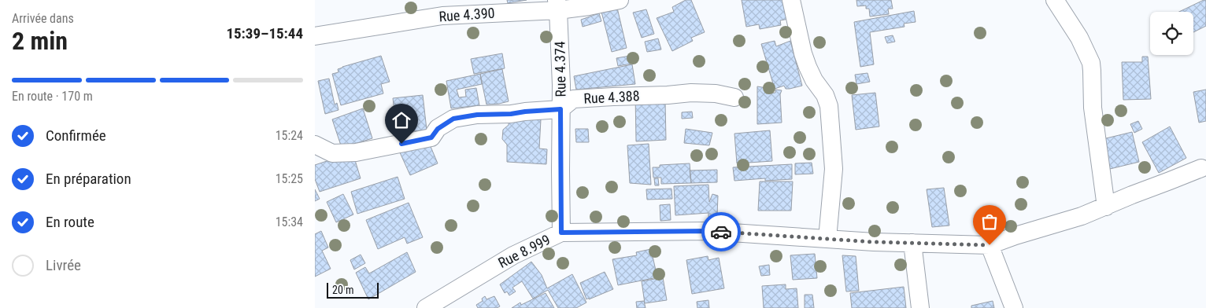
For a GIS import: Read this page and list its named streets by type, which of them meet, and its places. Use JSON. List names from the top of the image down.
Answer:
{
  "streets": {
    "street": [
      "Rue 4.390",
      "Rue 4.374",
      "Rue 4.388",
      "Rue 8.999"
    ]
  },
  "crossings": [
    ["Rue 4.390", "Rue 4.374"],
    ["Rue 4.374", "Rue 4.388"],
    ["Rue 4.374", "Rue 8.999"]
  ],
  "scale_bar": "20 m",
  "page": {
    "heading": ["2 min", "Arrivée dans", "15:39–15:44"],
    "bar": "En route · 170 m",
    "list": [
      ["Confirmée", "15:24"],
      ["En préparation", "15:25"],
      ["En route", "15:34"],
      "Livrée"
    ],
    "scale": "20 m"
  }
}
